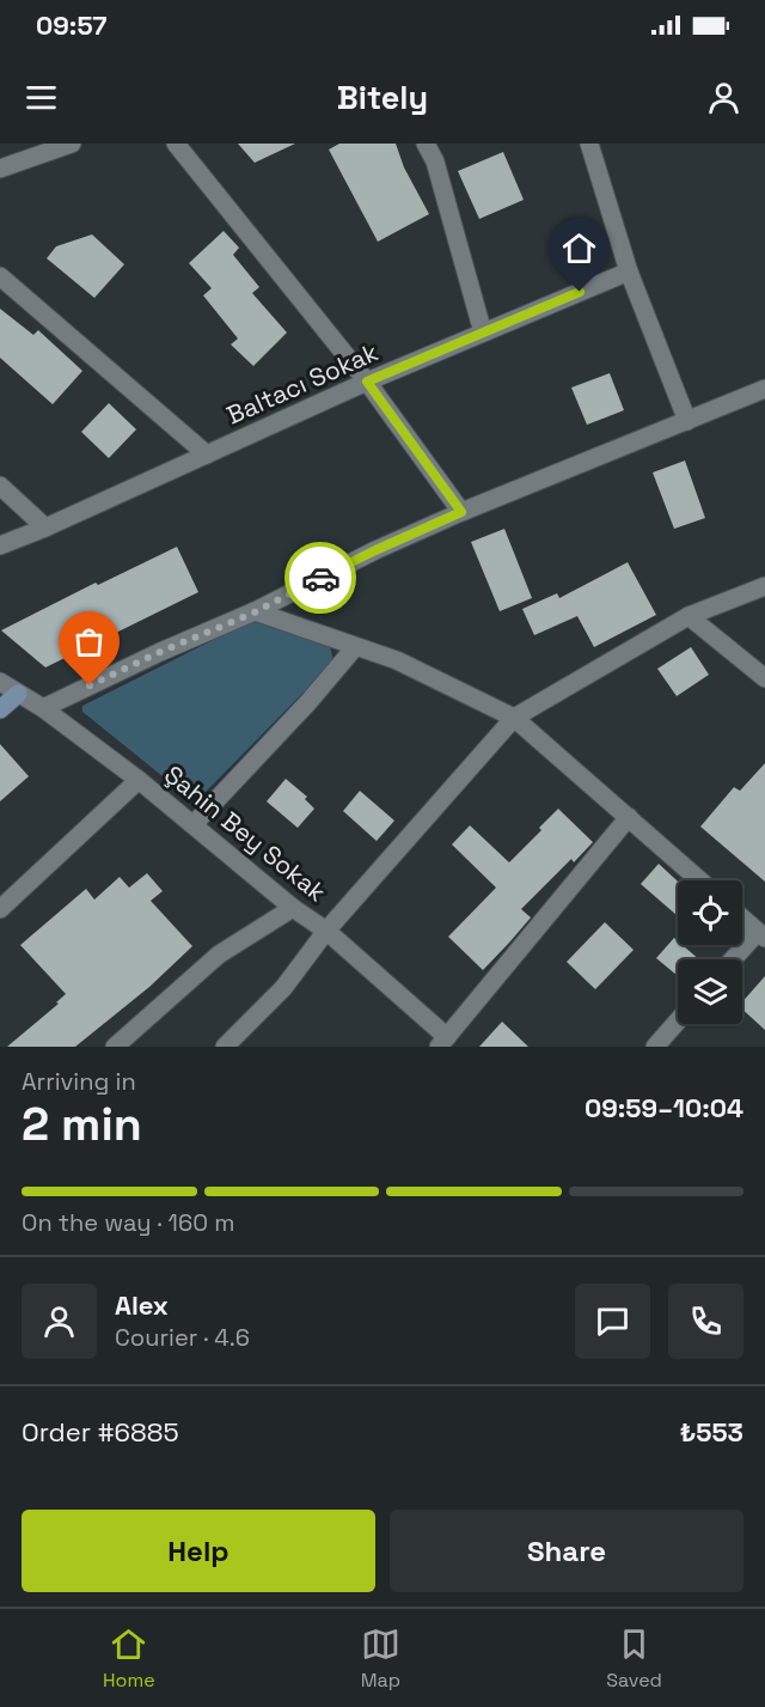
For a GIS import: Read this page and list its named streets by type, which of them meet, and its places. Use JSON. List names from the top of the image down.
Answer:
{
  "streets": {
    "street": ["Baltacı Sokak", "Şahin Bey Sokak"]
  },
  "page": {
    "status": "09:57",
    "header": "Bitely",
    "heading": ["2 min", "Arriving in", "09:59–10:04"],
    "panel": [
      "Alex",
      "Courier · 4.6",
      "Order #6885",
      "₺553"
    ],
    "bar": "On the way · 160 m",
    "buttons": ["Help", "Share"],
    "tabs": ["Home", "Map", "Saved"]
  }
}
